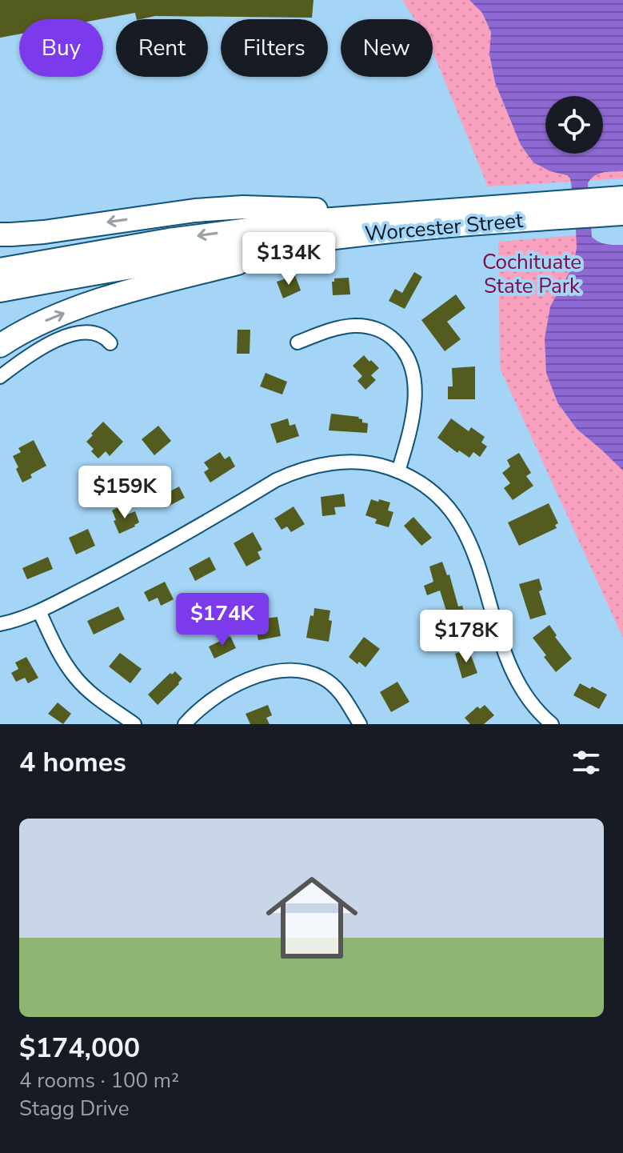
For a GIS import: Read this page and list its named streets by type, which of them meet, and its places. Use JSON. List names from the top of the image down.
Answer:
{
  "streets": {
    "highway": ["Worcester Street"]
  },
  "parks": ["Cochituate State Park"],
  "page": {
    "chip": [
      "Buy",
      "Rent",
      "Filters",
      "New"
    ],
    "price": [
      "$134K",
      "$159K",
      "$174K",
      "$178K"
    ],
    "heading": "4 homes",
    "list": [
      {
        "name": "$174,000",
        "note": "4 rooms · 100 m² · Stagg Drive"
      }
    ]
  }
}
